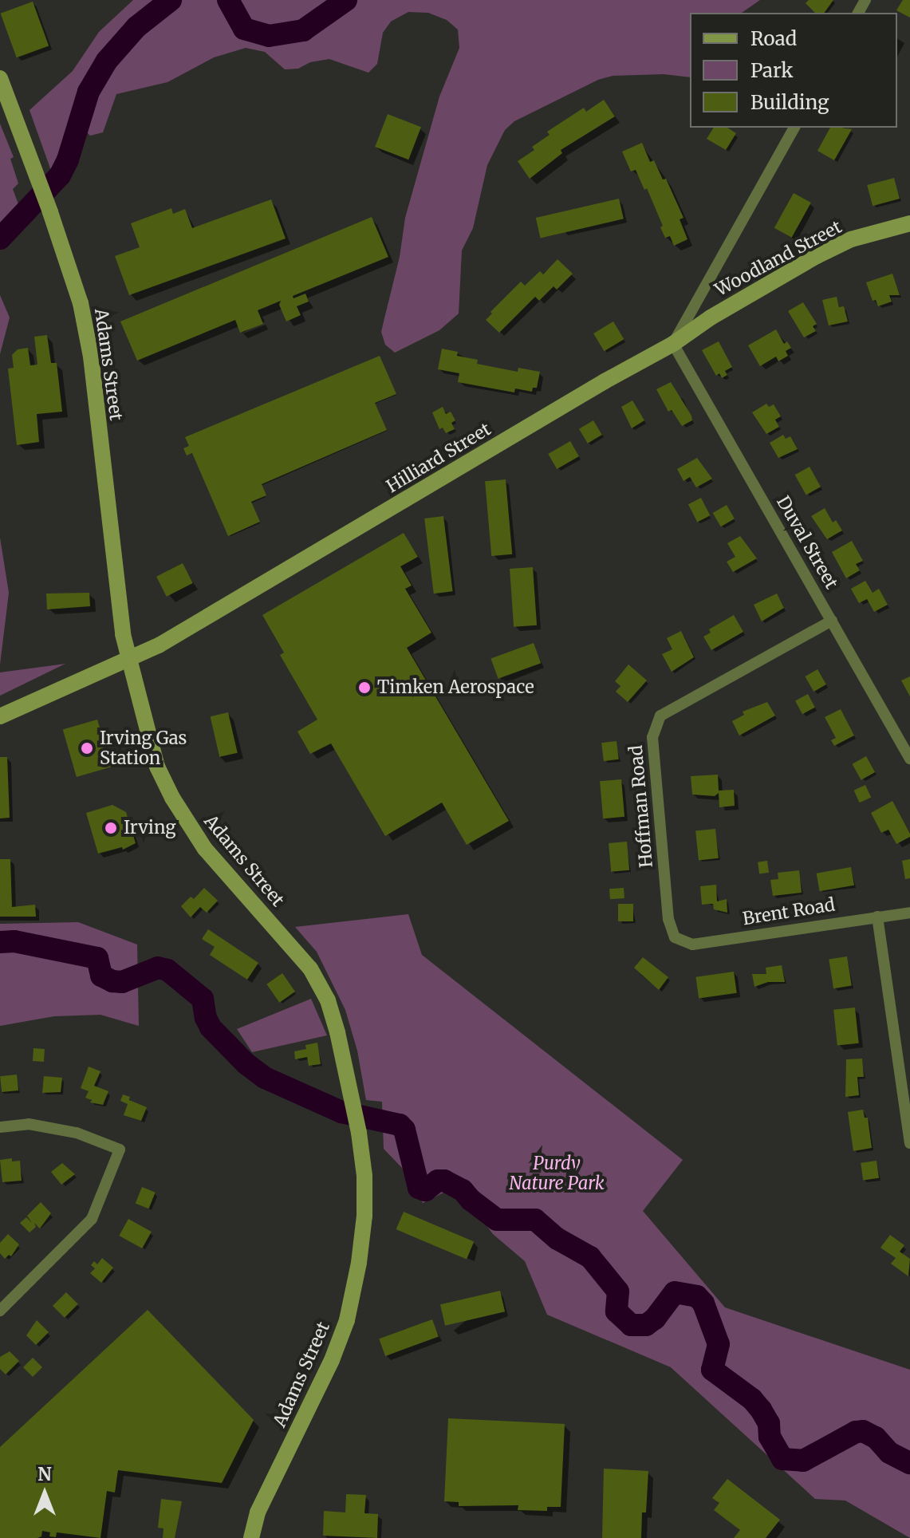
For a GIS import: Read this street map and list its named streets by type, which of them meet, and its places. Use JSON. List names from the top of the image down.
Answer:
{
  "streets": {
    "main road": ["Woodland Street", "Adams Street", "Hilliard Street"],
    "street": ["Duval Street", "Hoffman Road", "Brent Road"]
  },
  "crossings": [
    ["Woodland Street", "Hilliard Street"],
    ["Woodland Street", "Duval Street"],
    ["Adams Street", "Hilliard Street"],
    ["Hilliard Street", "Duval Street"],
    ["Duval Street", "Hoffman Road"],
    ["Hoffman Road", "Brent Road"]
  ],
  "parks": ["Purdy Nature Park"],
  "places": ["Timken Aerospace", "Irving Gas Station", "Irving"],
  "legend": ["Road", "Park", "Building"],
  "north": "top"
}
